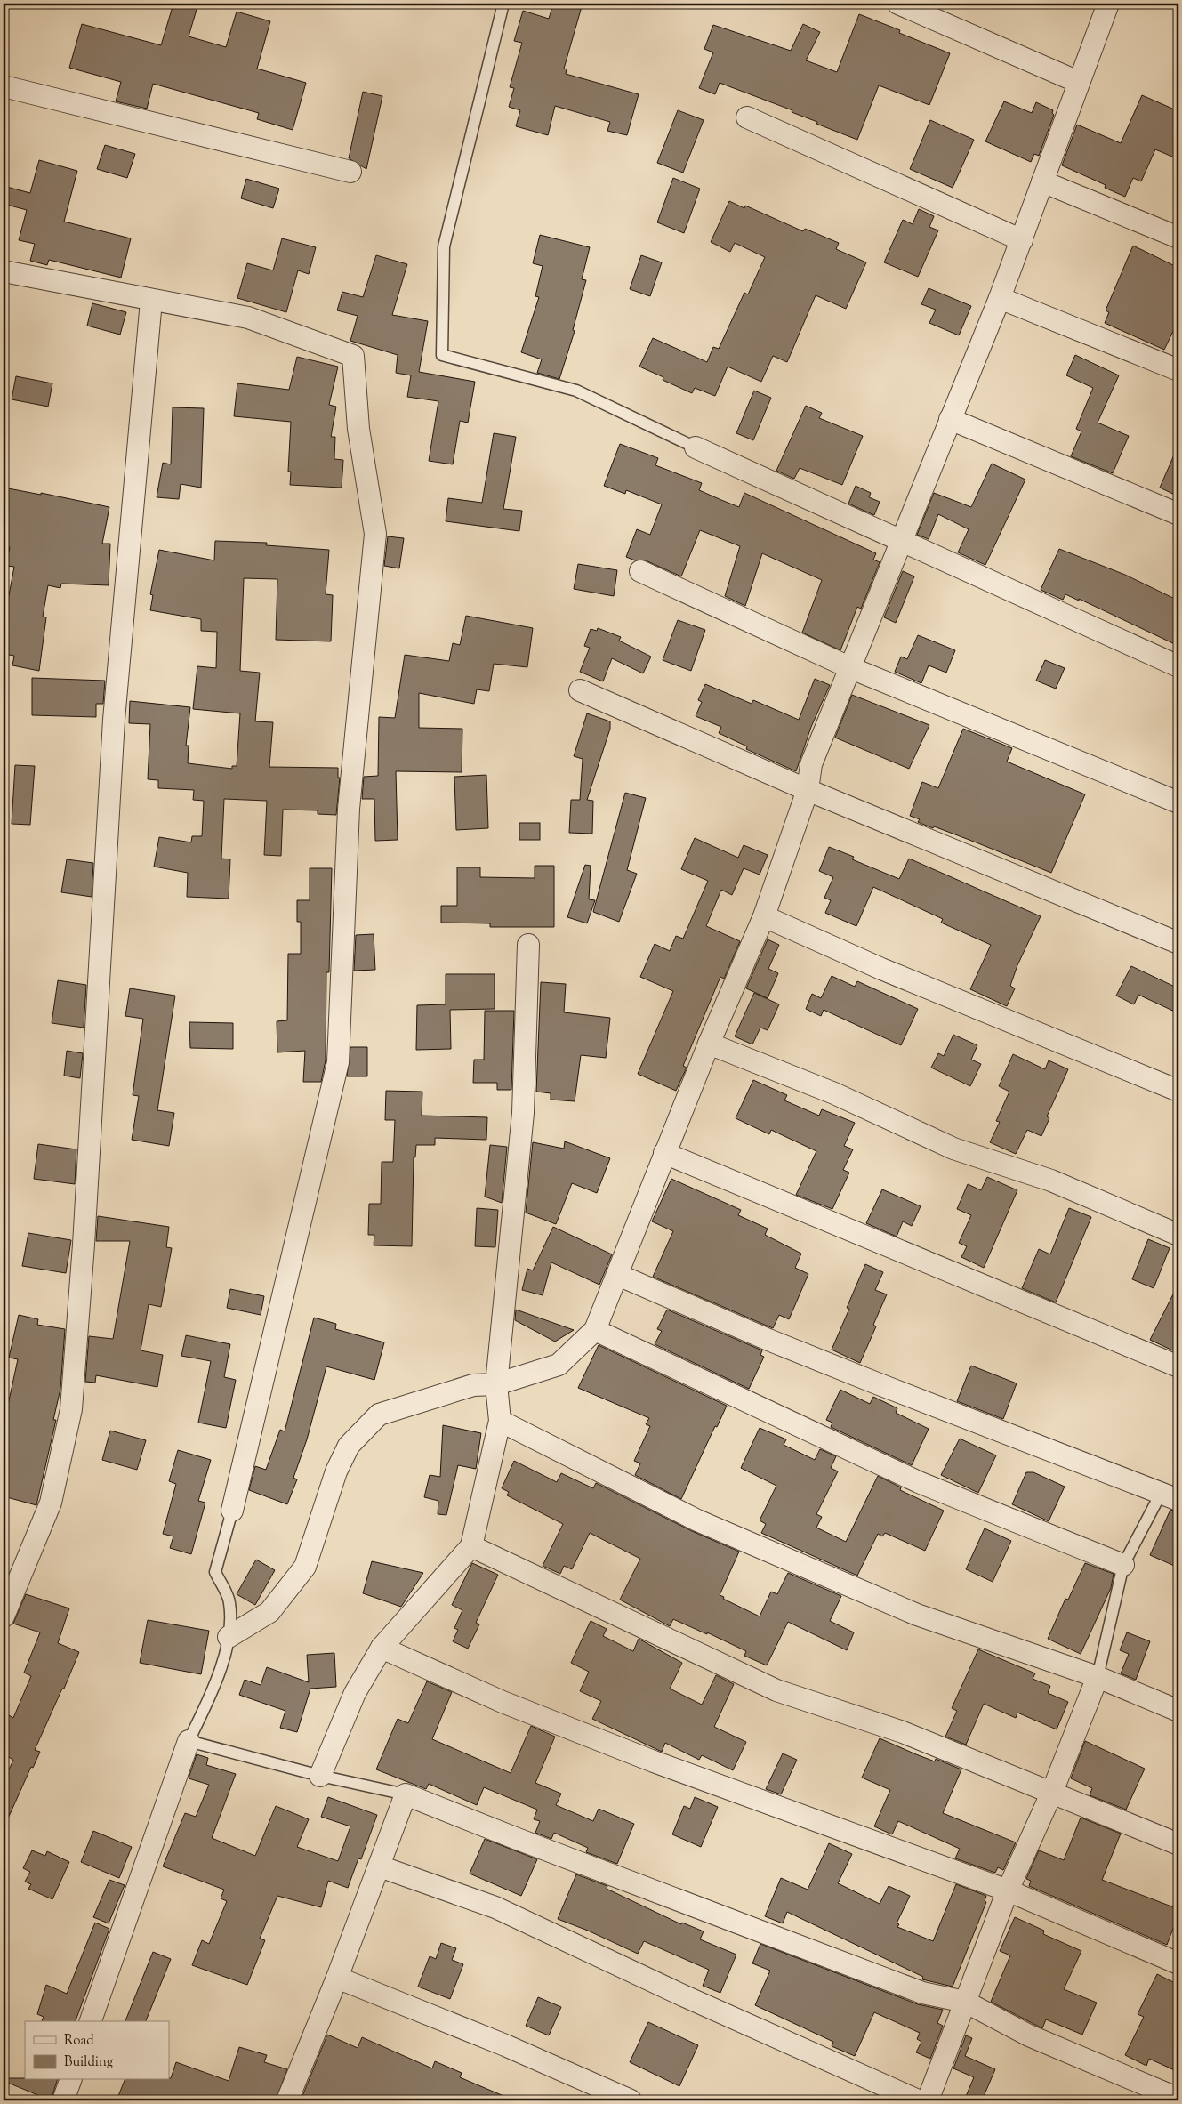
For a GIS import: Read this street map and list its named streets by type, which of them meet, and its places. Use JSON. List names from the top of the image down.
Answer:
{
  "legend": ["Road", "Building"]
}
